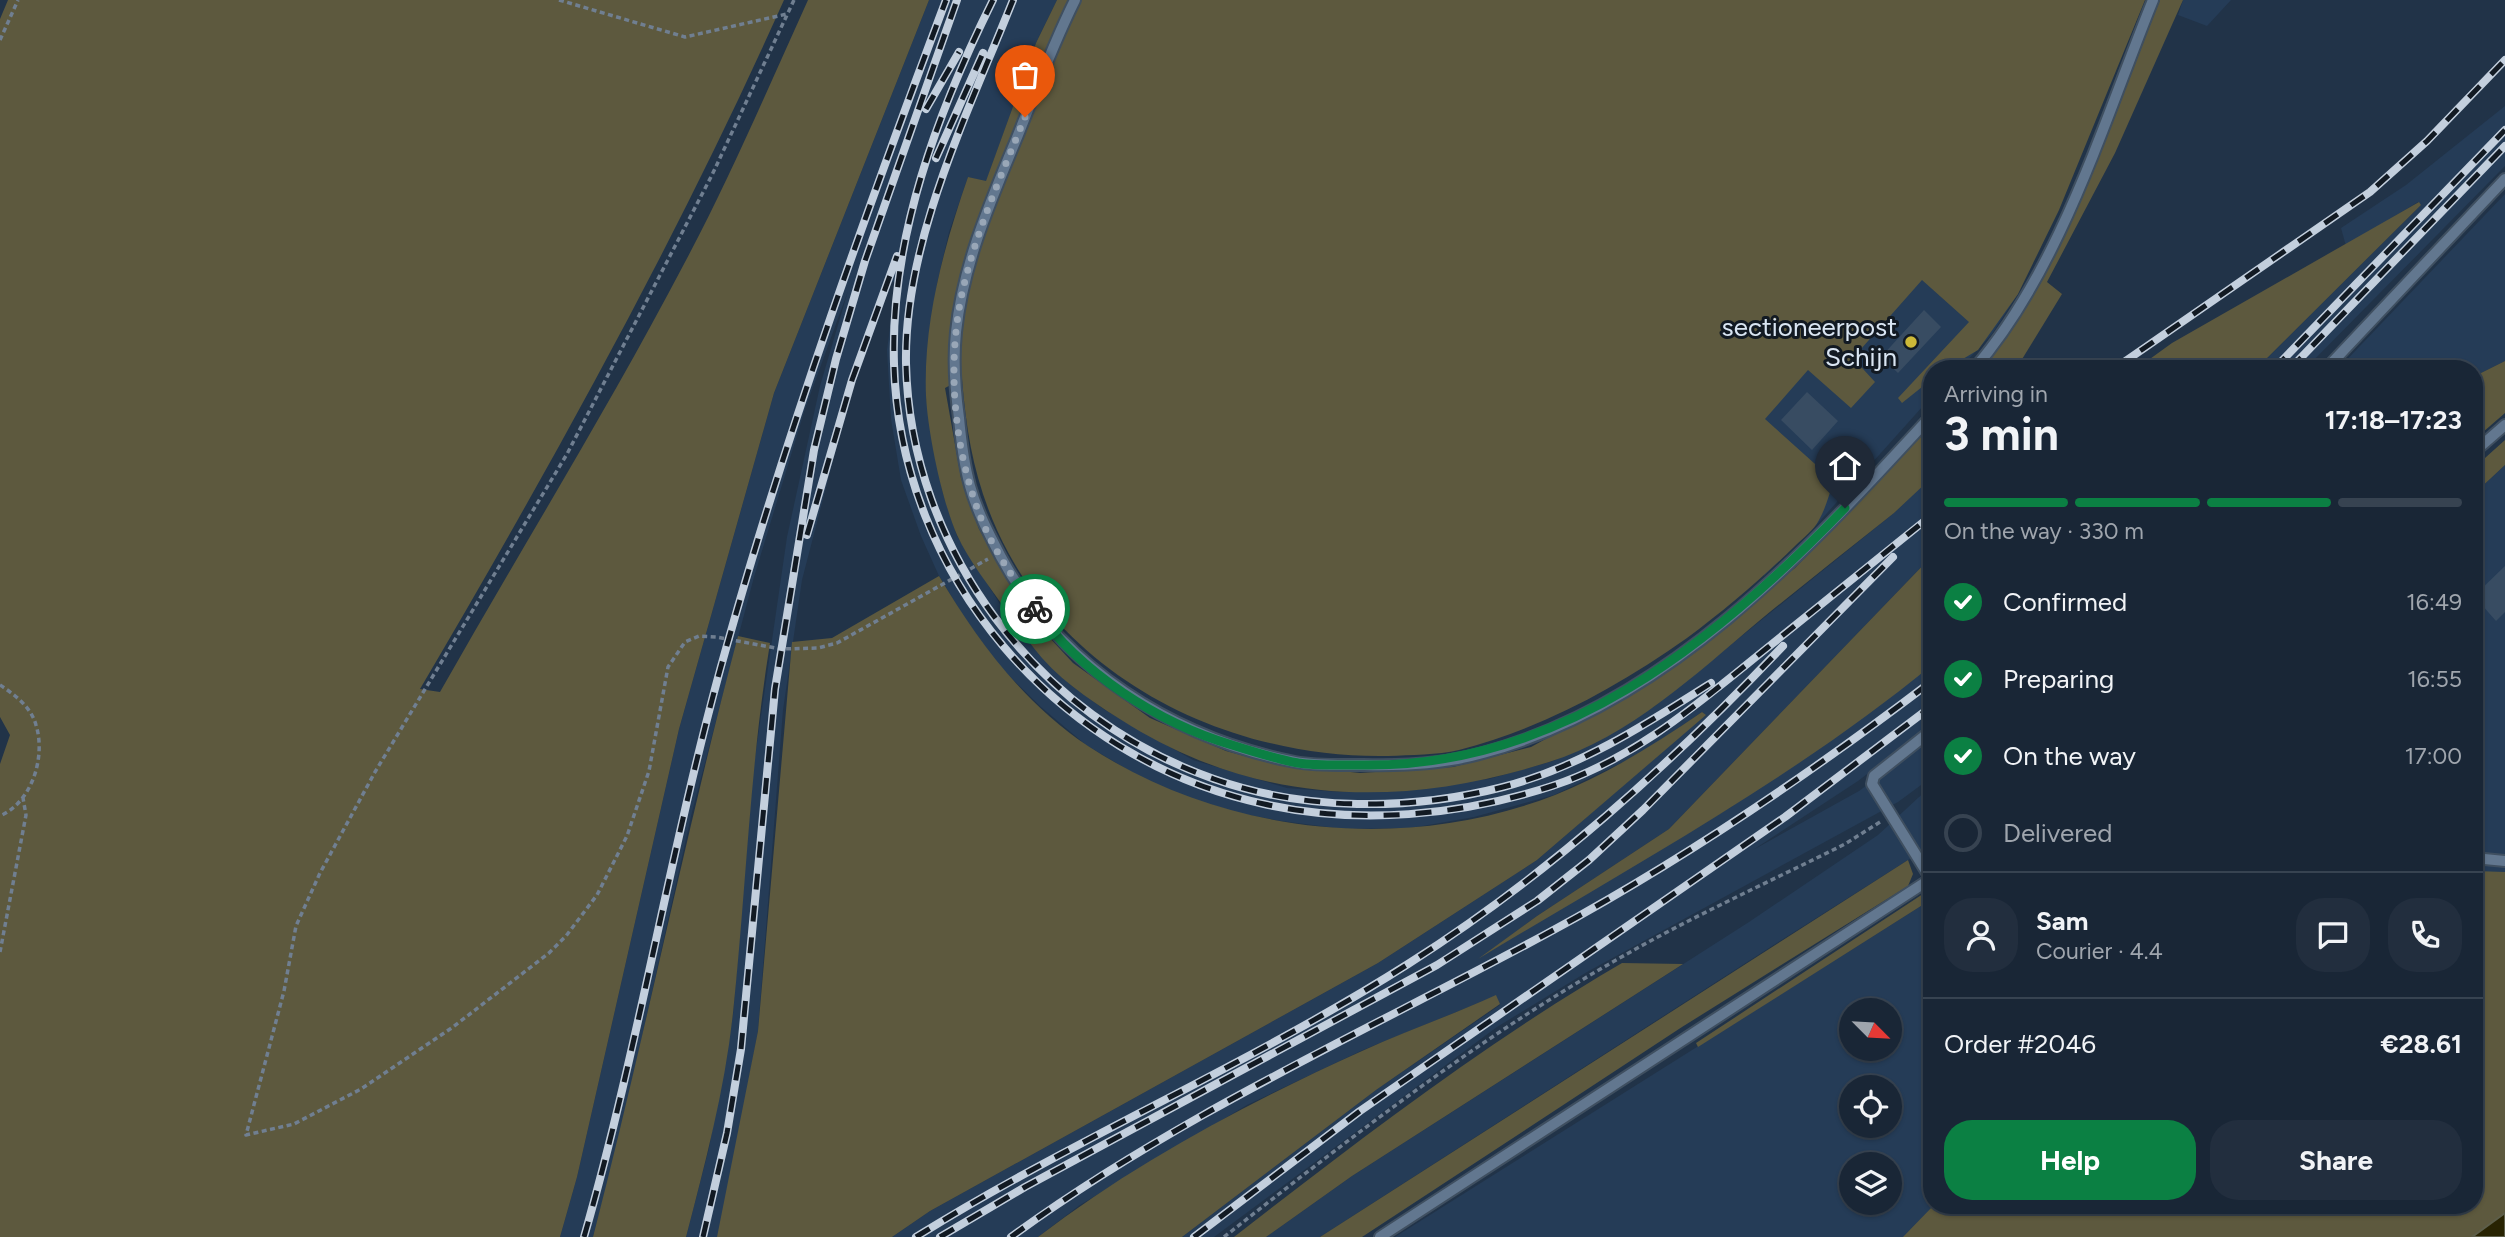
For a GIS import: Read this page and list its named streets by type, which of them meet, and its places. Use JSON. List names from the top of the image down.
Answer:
{
  "places": ["sectioneerpost Schijn"],
  "north": "bottom right",
  "page": {
    "heading": ["3 min", "Arriving in", "17:18–17:23"],
    "panel": [
      "Sam",
      "Courier · 4.4",
      "Order #2046",
      "€28.61"
    ],
    "bar": "On the way · 330 m",
    "list": [
      ["Confirmed", "16:49"],
      ["Preparing", "16:55"],
      ["On the way", "17:00"],
      "Delivered"
    ],
    "buttons": ["Help", "Share"]
  }
}
